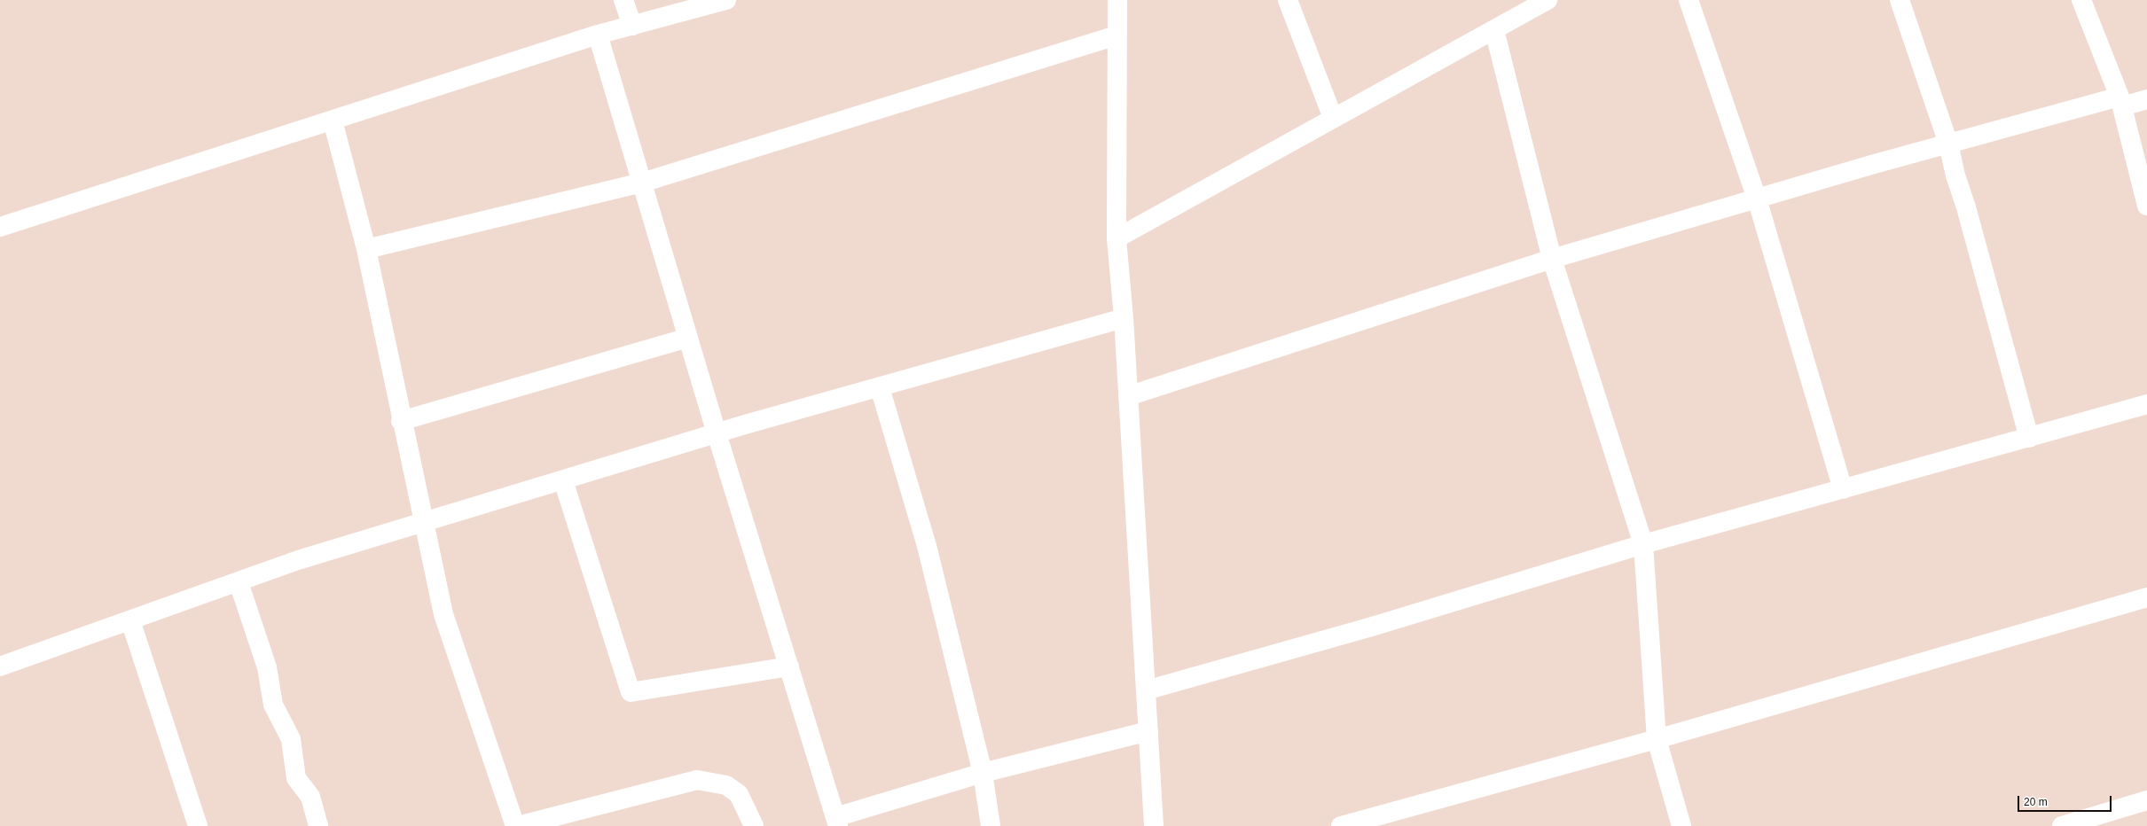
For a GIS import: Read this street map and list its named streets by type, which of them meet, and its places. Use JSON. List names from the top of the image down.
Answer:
{
  "scale_bar": "20 m"
}
